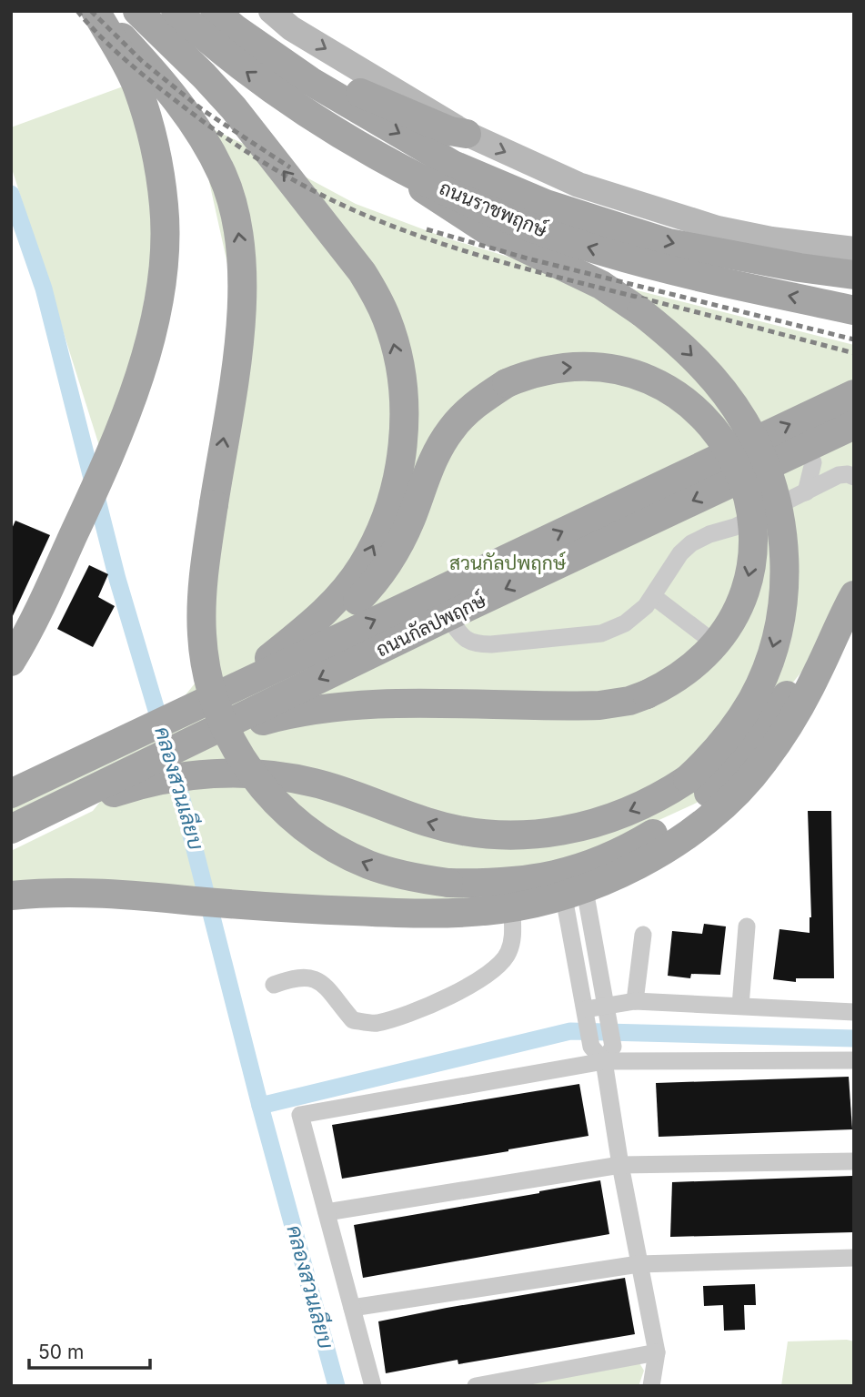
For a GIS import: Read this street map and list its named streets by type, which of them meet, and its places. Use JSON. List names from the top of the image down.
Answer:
{
  "streets": {
    "main road": ["ถนนราชพฤกษ์", "ถนนกัลปพฤกษ์"]
  },
  "water": ["คลองสวนเลียบ"],
  "parks": ["สวนกัลปพฤกษ์"],
  "scale_bar": "50 m"
}
